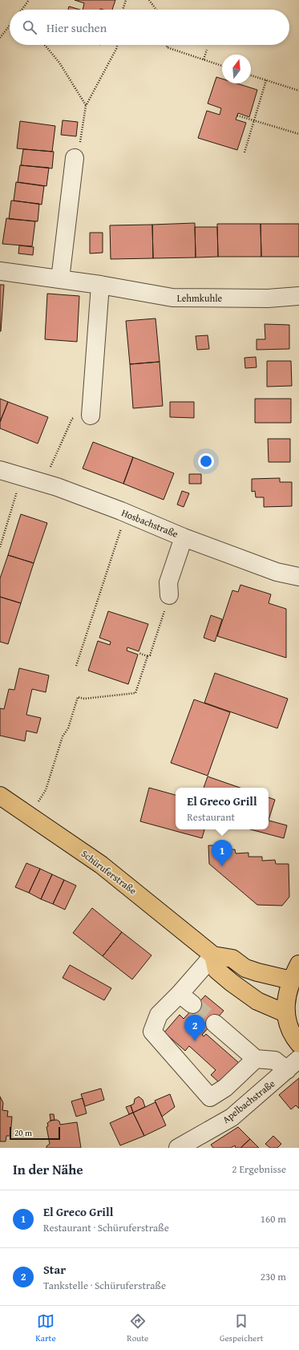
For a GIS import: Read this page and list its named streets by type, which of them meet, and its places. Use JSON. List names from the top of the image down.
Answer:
{
  "streets": {
    "main road": ["Schüruferstraße"],
    "street": ["Lehmkuhle", "Hosbachstraße", "Apelbachstraße"]
  },
  "scale_bar": "20 m",
  "north": "top",
  "page": {
    "search": "Hier suchen",
    "popup": ["El Greco Grill", "Restaurant"],
    "pins": ["1", "2"],
    "scale": "20 m",
    "heading": ["In der Nähe", "2 Ergebnisse"],
    "list": [
      {
        "mark": "1",
        "name": "El Greco Grill",
        "note": "Restaurant · Schüruferstraße",
        "value": "160 m"
      },
      {
        "mark": "2",
        "name": "Star",
        "note": "Tankstelle · Schüruferstraße",
        "value": "230 m"
      }
    ],
    "nav": ["Karte", "Route", "Gespeichert"]
  }
}
